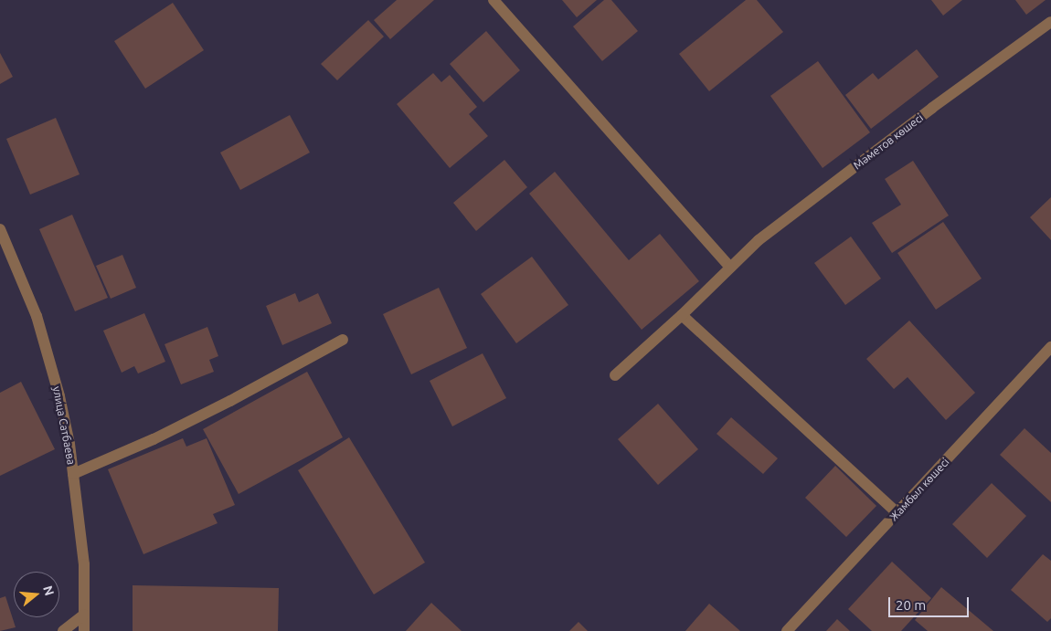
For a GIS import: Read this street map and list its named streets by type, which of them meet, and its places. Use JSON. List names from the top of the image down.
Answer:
{
  "streets": {
    "street": ["Мәметов көшесі", "улица Сатбаева", "Жамбыл көшесі"]
  },
  "scale_bar": "20 m",
  "north": "right"
}
